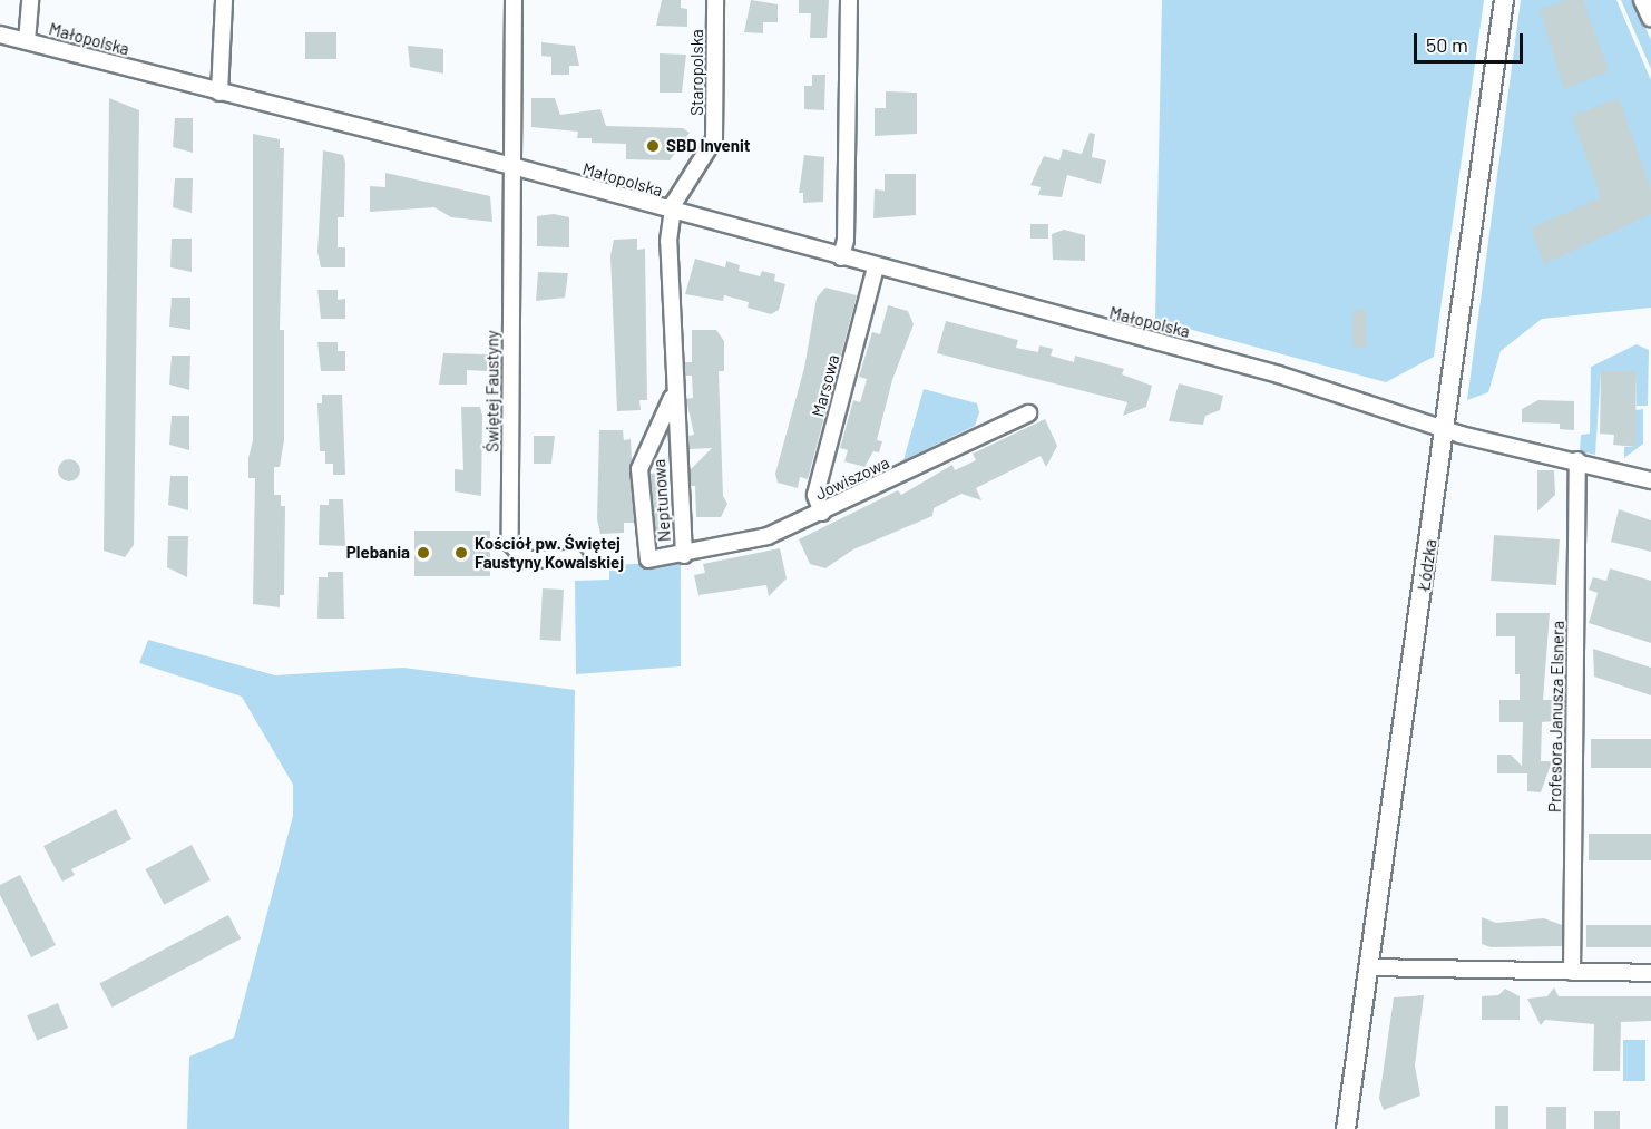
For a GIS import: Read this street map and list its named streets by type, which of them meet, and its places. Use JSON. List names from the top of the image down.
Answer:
{
  "streets": {
    "street": [
      "Małopolska",
      "Staropolska",
      "Marsowa",
      "Świętej Faustyny",
      "Jowiszowa",
      "Neptunowa",
      "Łódzka",
      "Profesora Janusza Elsnera"
    ]
  },
  "crossings": [
    ["Małopolska", "Staropolska"],
    ["Małopolska", "Marsowa"],
    ["Małopolska", "Świętej Faustyny"],
    ["Małopolska", "Neptunowa"],
    ["Małopolska", "Łódzka"],
    ["Małopolska", "Profesora Janusza Elsnera"],
    ["Staropolska", "Neptunowa"],
    ["Marsowa", "Jowiszowa"],
    ["Jowiszowa", "Neptunowa"]
  ],
  "places": ["SBD Invenit", "Plebania", "Kościół pw. Świętej Faustyny Kowalskiej"],
  "scale_bar": "50 m"
}
